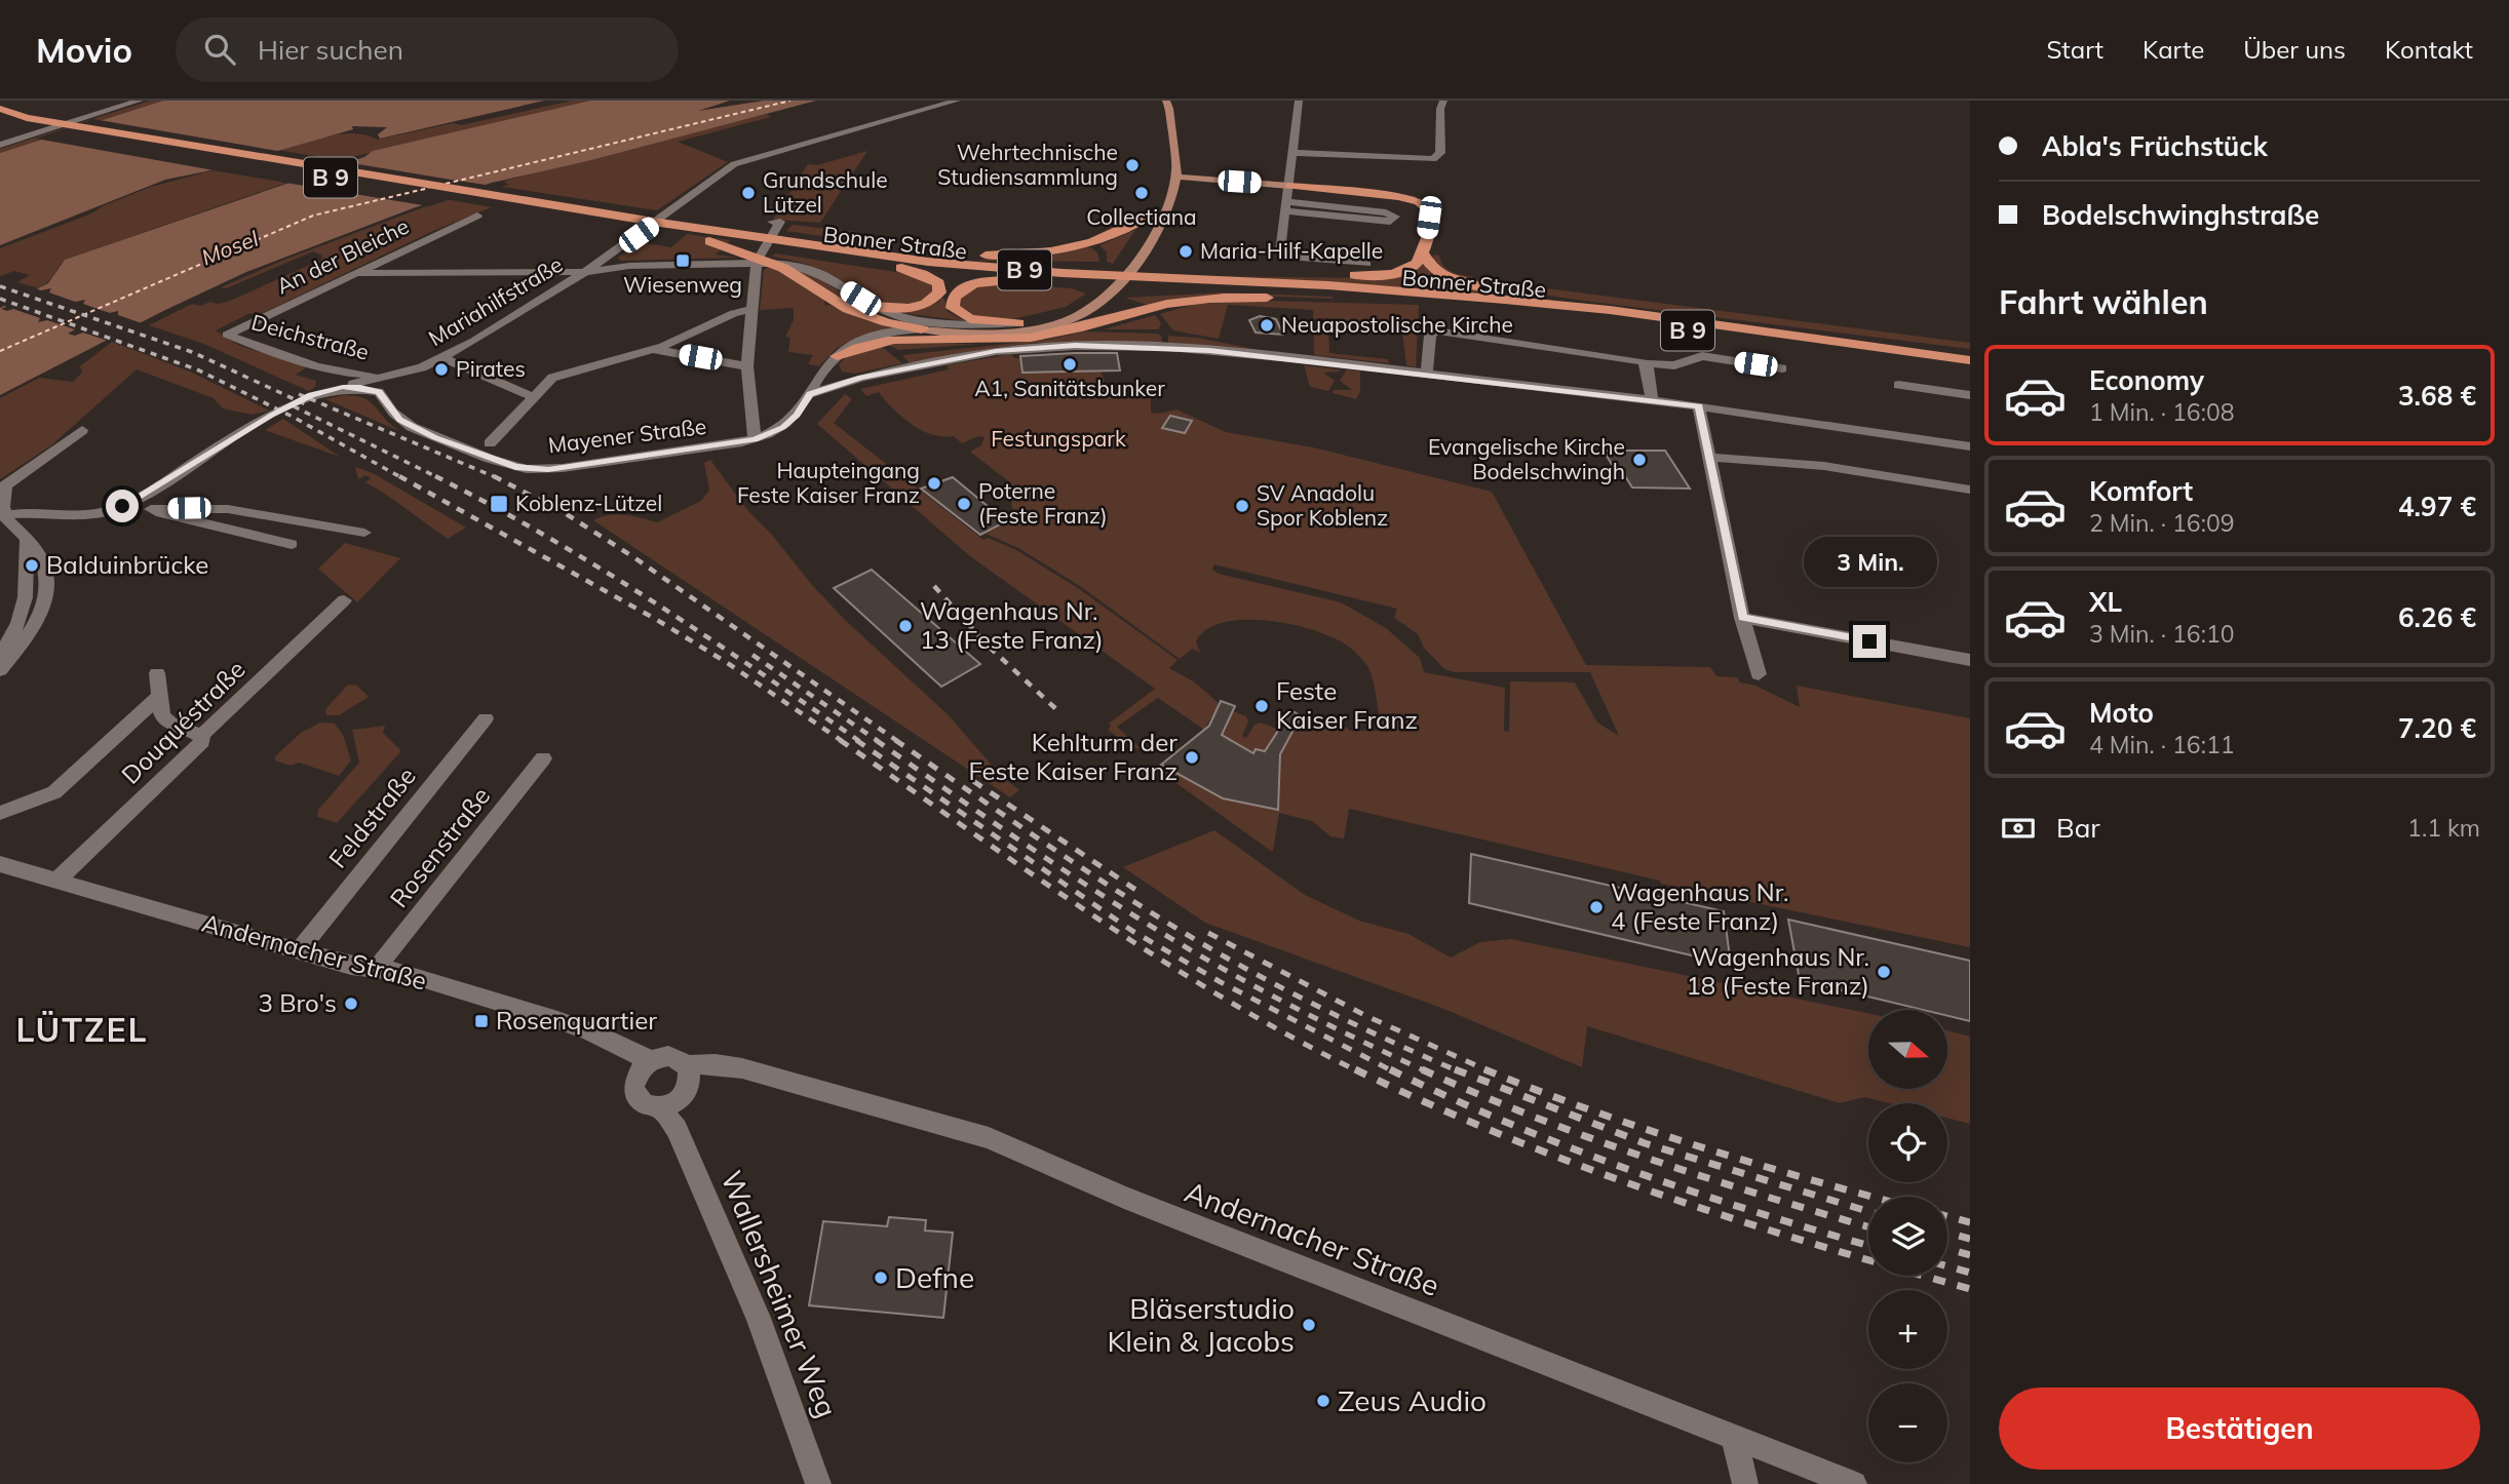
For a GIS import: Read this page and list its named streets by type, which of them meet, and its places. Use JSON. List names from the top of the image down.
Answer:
{
  "streets": {
    "highway": ["B 9", "Bonner Straße"],
    "street": [
      "An der Bleiche",
      "Mariahilfstraße",
      "Deichstraße",
      "Mayener Straße",
      "Douquéstraße",
      "Feldstraße",
      "Rosenstraße",
      "Andernacher Straße",
      "Wallersheimer Weg"
    ]
  },
  "crossings": [
    ["B 9", "Bonner Straße"],
    ["An der Bleiche", "Deichstraße"],
    ["Mariahilfstraße", "Deichstraße"],
    ["Douquéstraße", "Andernacher Straße"],
    ["Feldstraße", "Andernacher Straße"],
    ["Rosenstraße", "Andernacher Straße"],
    ["Andernacher Straße", "Wallersheimer Weg"]
  ],
  "districts": ["LÜTZEL"],
  "water": ["Mosel"],
  "parks": ["Festungspark"],
  "places": {
    "other": [
      "Wehrtechnische Studiensammlung",
      "Grundschule Lützel",
      "Collectiana",
      "Maria-Hilf-Kapelle",
      "Neuapostolische Kirche",
      "A1, Sanitätsbunker",
      "Pirates",
      "Evangelische Kirche Bodelschwingh",
      "Haupteingang Feste Kaiser Franz",
      "Poterne (Feste Franz)",
      "SV Anadolu Spor Koblenz",
      "Balduinbrücke",
      "Wagenhaus Nr. 13 (Feste Franz)",
      "Feste Kaiser Franz",
      "Kehlturm der Feste Kaiser Franz",
      "Wagenhaus Nr. 4 (Feste Franz)",
      "Wagenhaus Nr. 18 (Feste Franz)",
      "3 Bro's",
      "Defne",
      "Bläserstudio Klein & Jacobs",
      "Zeus Audio"
    ],
    "transit": ["Wiesenweg", "Koblenz-Lützel", "Rosenquartier"]
  },
  "north": "right",
  "page": {
    "header": "Movio",
    "search": "Hier suchen",
    "nav": [
      "Start",
      "Karte",
      "Über uns",
      "Kontakt"
    ],
    "banner": ["Abla's Früchstück", "Bodelschwinghstraße"],
    "heading": "Fahrt wählen",
    "list": [
      {
        "name": "Economy",
        "note": "1 Min. · 16:08",
        "value": "3.68 €"
      },
      {
        "name": "Komfort",
        "note": "2 Min. · 16:09",
        "value": "4.97 €"
      },
      {
        "name": "XL",
        "note": "3 Min. · 16:10",
        "value": "6.26 €"
      },
      {
        "name": "Moto",
        "note": "4 Min. · 16:11",
        "value": "7.20 €"
      }
    ],
    "bubble": "3 Min.",
    "pay": ["Bar", "1.1 km"],
    "map_buttons": ["+", "−"],
    "buttons": "Bestätigen"
  }
}
